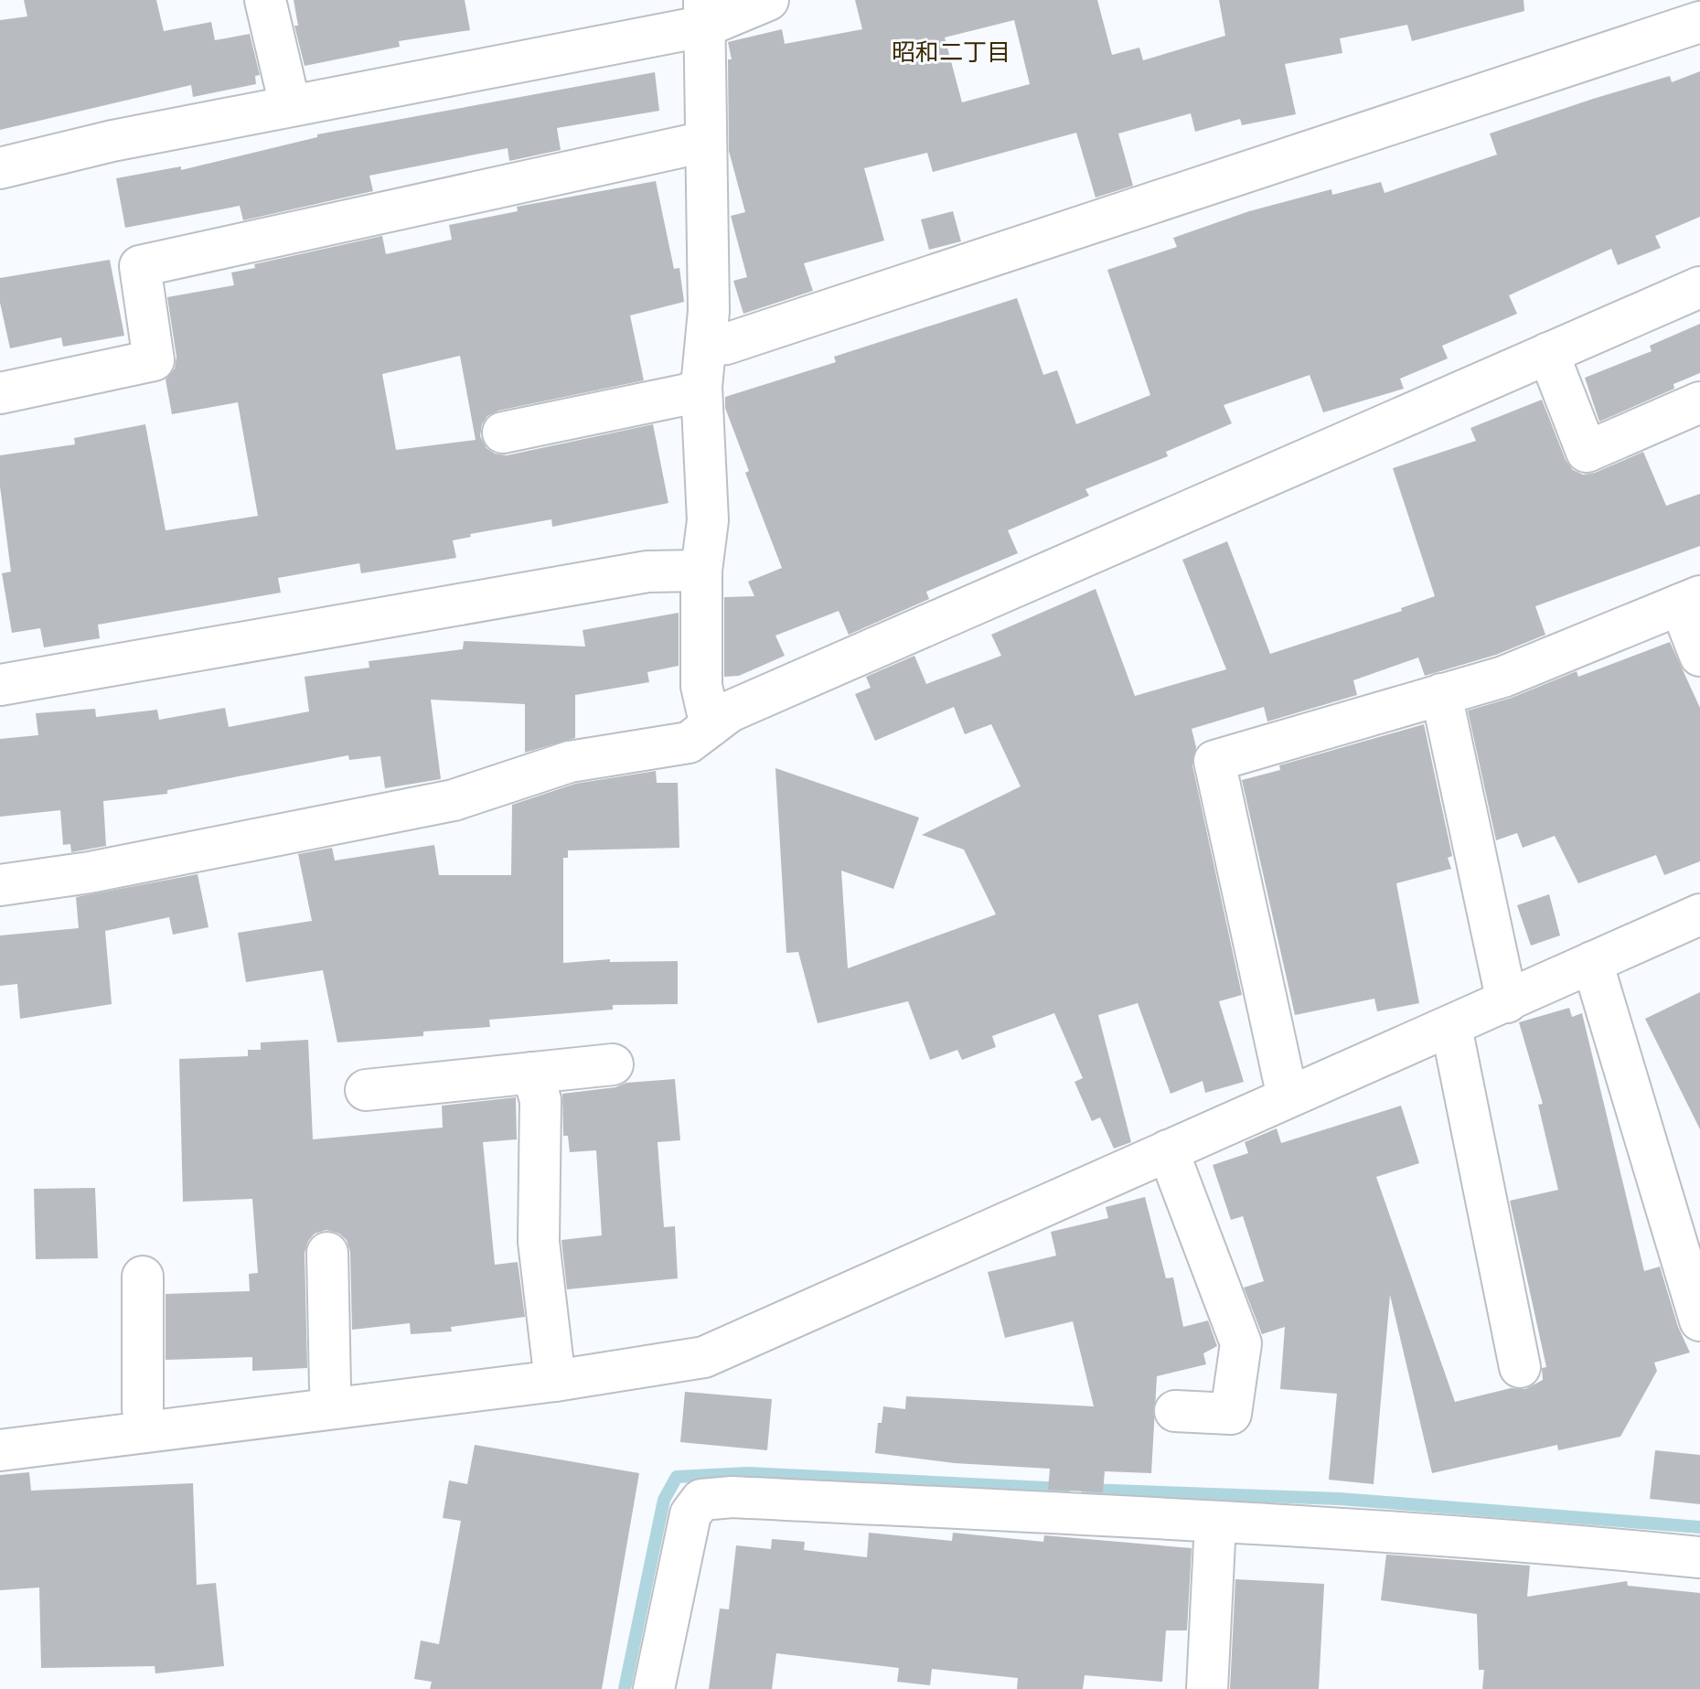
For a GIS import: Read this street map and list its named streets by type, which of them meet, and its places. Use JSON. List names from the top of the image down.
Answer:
{
  "districts": ["昭和二丁目"]
}
